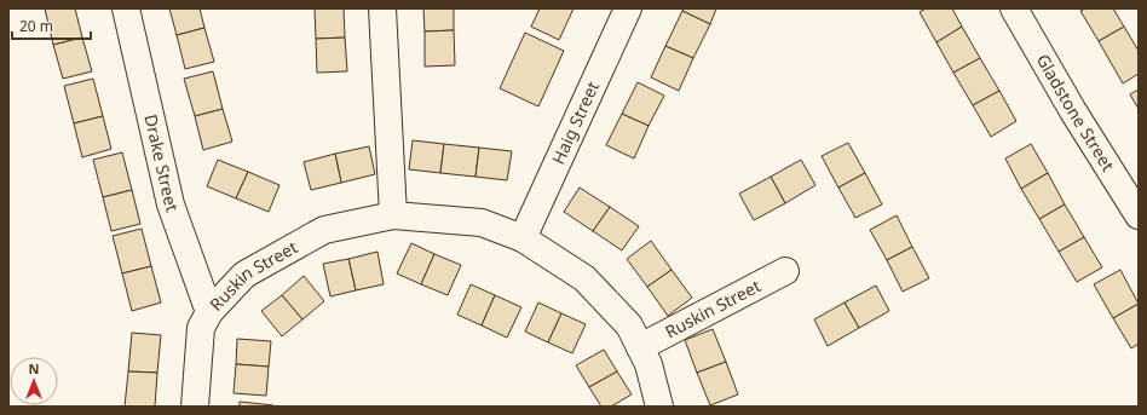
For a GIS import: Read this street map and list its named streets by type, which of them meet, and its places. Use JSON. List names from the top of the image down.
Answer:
{
  "streets": {
    "street": [
      "Gladstone Street",
      "Haig Street",
      "Drake Street",
      "Ruskin Street"
    ]
  },
  "crossings": [
    ["Haig Street", "Ruskin Street"],
    ["Drake Street", "Ruskin Street"]
  ],
  "scale_bar": "20 m",
  "north": "top"
}
